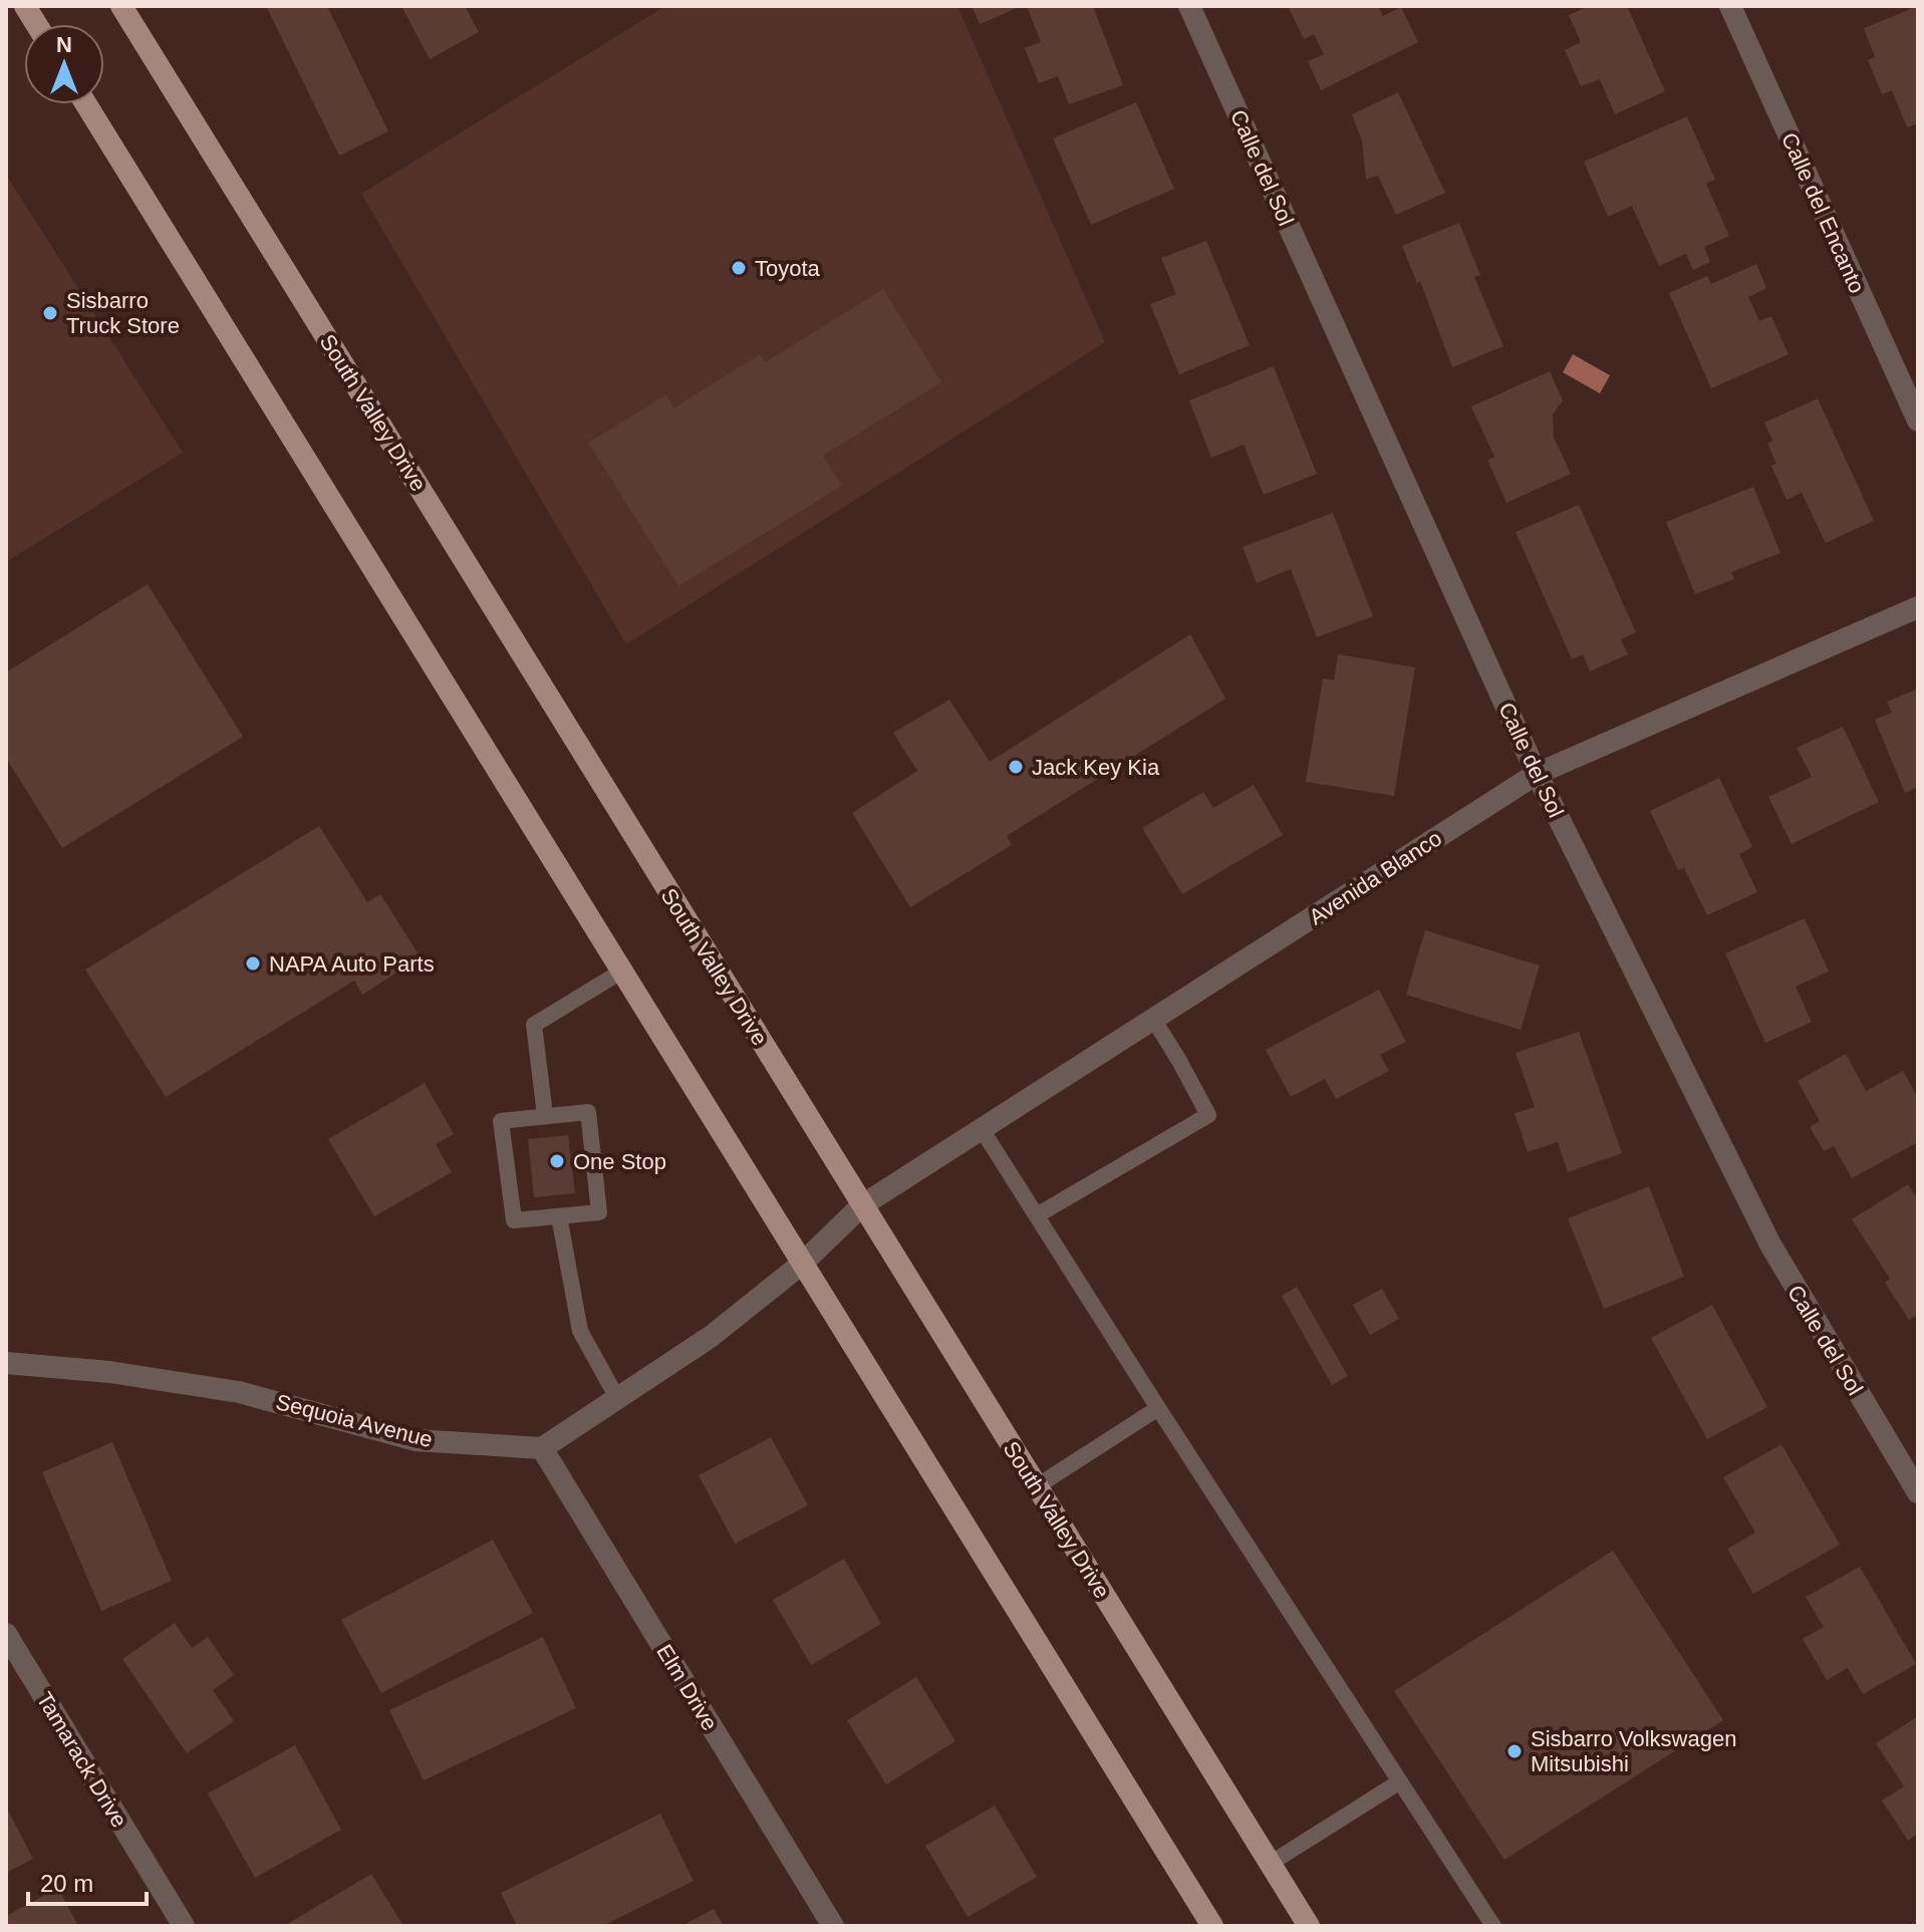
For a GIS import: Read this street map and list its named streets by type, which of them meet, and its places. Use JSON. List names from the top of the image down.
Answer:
{
  "streets": {
    "main road": ["South Valley Drive"],
    "street": [
      "Calle del Sol",
      "Calle del Encanto",
      "Avenida Blanco",
      "Sequoia Avenue",
      "Elm Drive",
      "Tamarack Drive"
    ]
  },
  "crossings": [
    ["Calle del Sol", "Avenida Blanco"],
    ["South Valley Drive", "Avenida Blanco"],
    ["Sequoia Avenue", "Elm Drive"]
  ],
  "places": [
    "Toyota",
    "Sisbarro Truck Store",
    "Jack Key Kia",
    "NAPA Auto Parts",
    "One Stop",
    "Sisbarro Volkswagen Mitsubishi"
  ],
  "scale_bar": "20 m",
  "north": "top"
}
